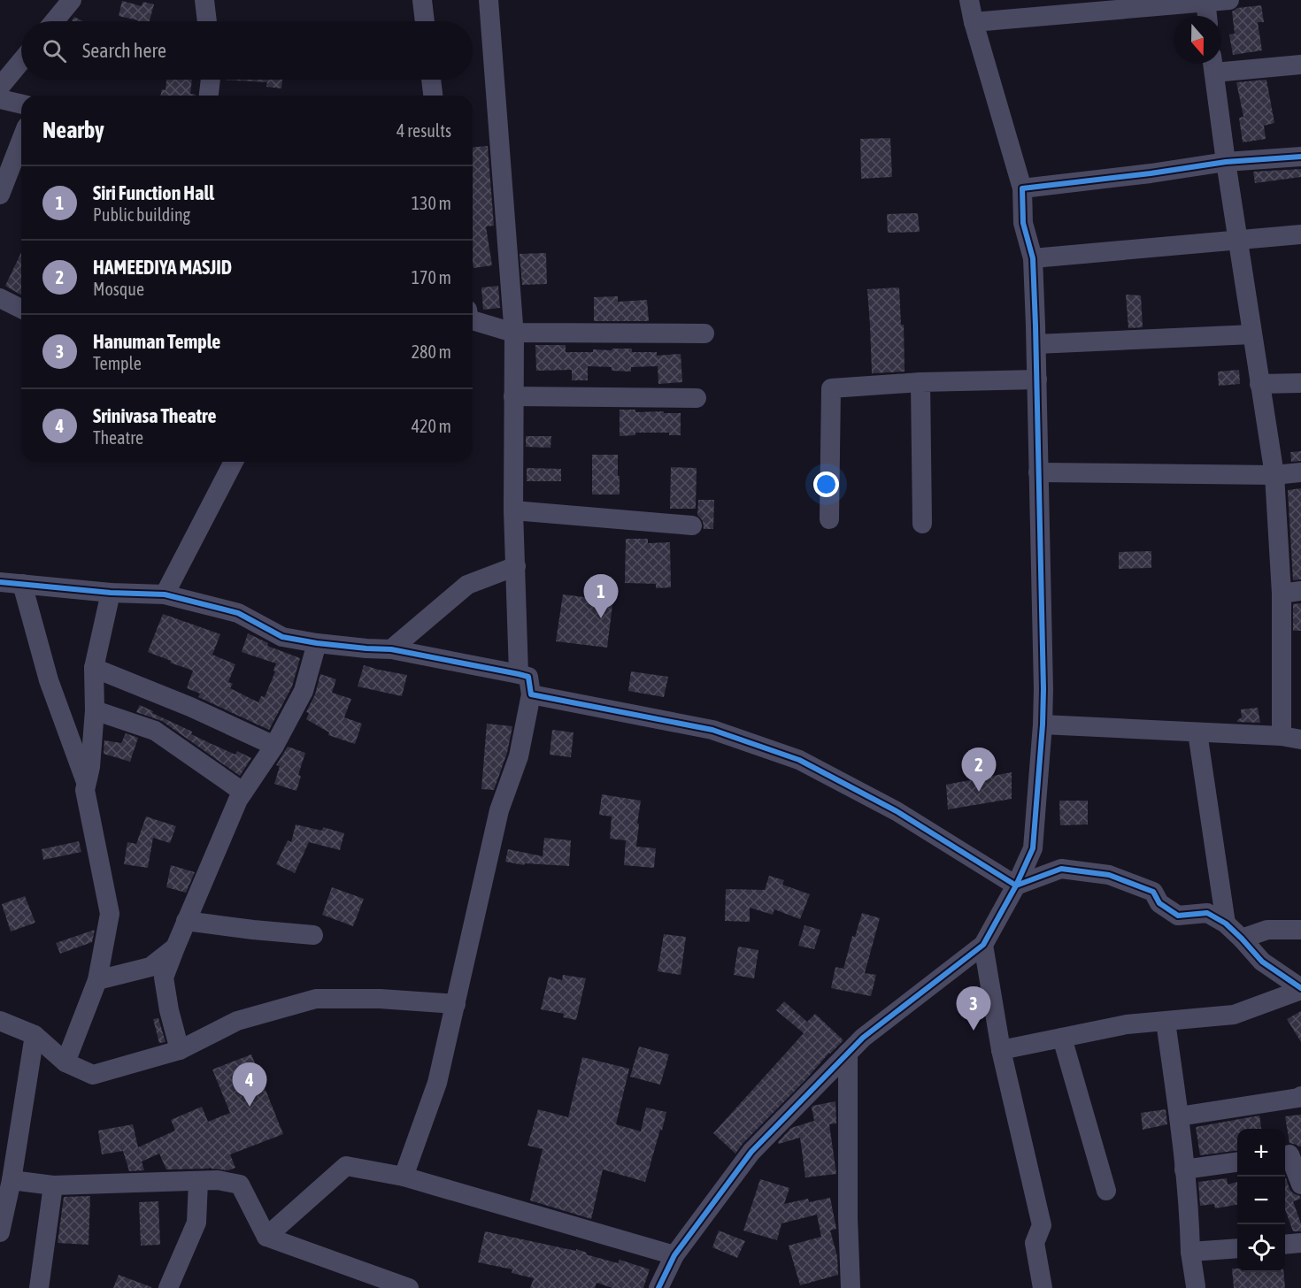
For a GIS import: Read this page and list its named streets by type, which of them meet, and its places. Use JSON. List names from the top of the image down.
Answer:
{
  "north": "bottom",
  "page": {
    "search": "Search here",
    "heading": ["Nearby", "4 results"],
    "list": [
      {
        "mark": "1",
        "name": "Siri Function Hall",
        "note": "Public building",
        "value": "130 m"
      },
      {
        "mark": "2",
        "name": "HAMEEDIYA MASJID",
        "note": "Mosque",
        "value": "170 m"
      },
      {
        "mark": "3",
        "name": "Hanuman Temple",
        "note": "Temple",
        "value": "280 m"
      },
      {
        "mark": "4",
        "name": "Srinivasa Theatre",
        "note": "Theatre",
        "value": "420 m"
      }
    ],
    "pins": [
      "1",
      "2",
      "3",
      "4"
    ],
    "map_buttons": ["+", "−"]
  }
}
